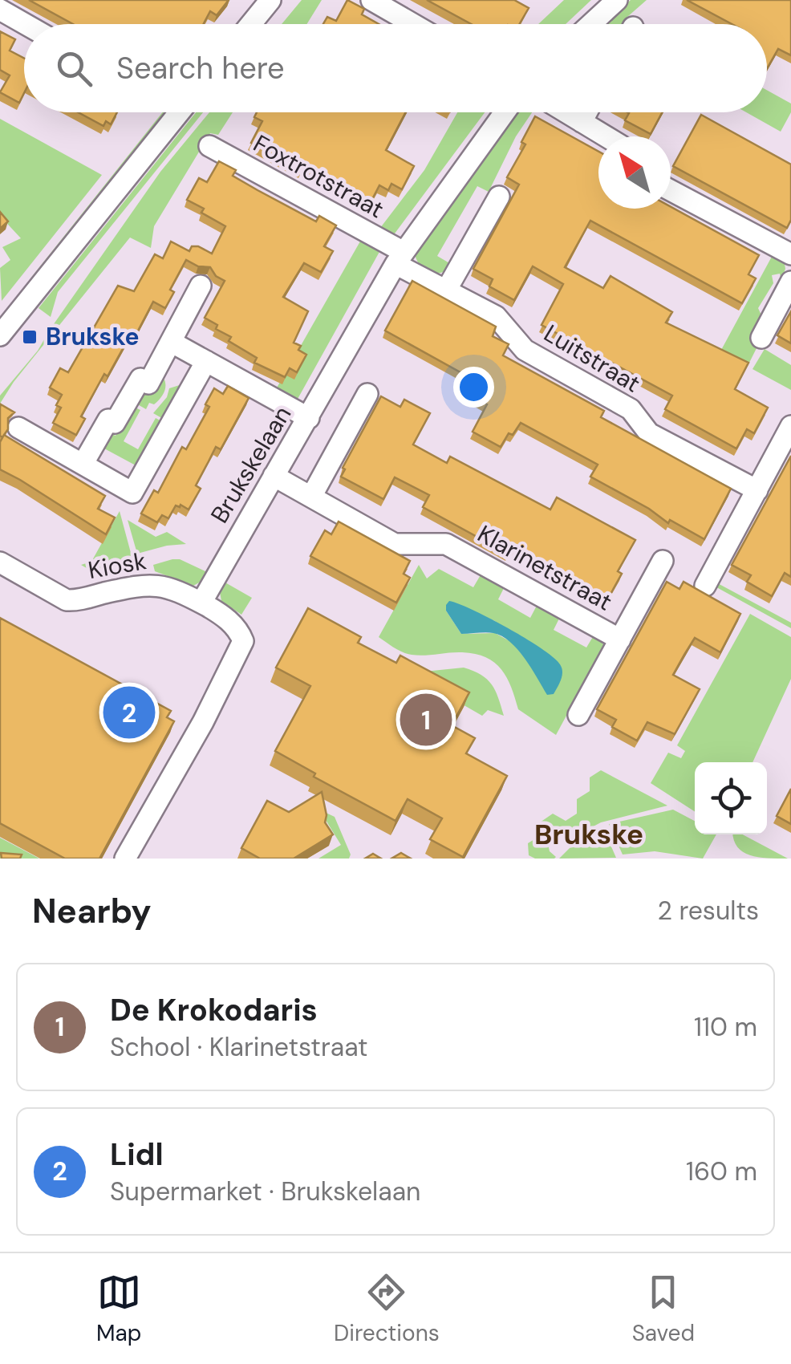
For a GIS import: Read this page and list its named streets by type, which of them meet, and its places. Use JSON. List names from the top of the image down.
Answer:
{
  "streets": {
    "street": [
      "Foxtrotstraat",
      "Luitstraat",
      "Brukskelaan",
      "Kiosk",
      "Klarinetstraat"
    ]
  },
  "crossings": [
    ["Foxtrotstraat", "Luitstraat"],
    ["Foxtrotstraat", "Brukskelaan"],
    ["Luitstraat", "Brukskelaan"],
    ["Brukskelaan", "Kiosk"],
    ["Brukskelaan", "Klarinetstraat"]
  ],
  "districts": ["Brukske"],
  "places": {
    "transit": ["Brukske"]
  },
  "north": "top left",
  "page": {
    "search": "Search here",
    "pins": ["2", "1"],
    "heading": ["Nearby", "2 results"],
    "list": [
      {
        "mark": "1",
        "name": "De Krokodaris",
        "note": "School · Klarinetstraat",
        "value": "110 m"
      },
      {
        "mark": "2",
        "name": "Lidl",
        "note": "Supermarket · Brukskelaan",
        "value": "160 m"
      }
    ],
    "nav": ["Map", "Directions", "Saved"]
  }
}
